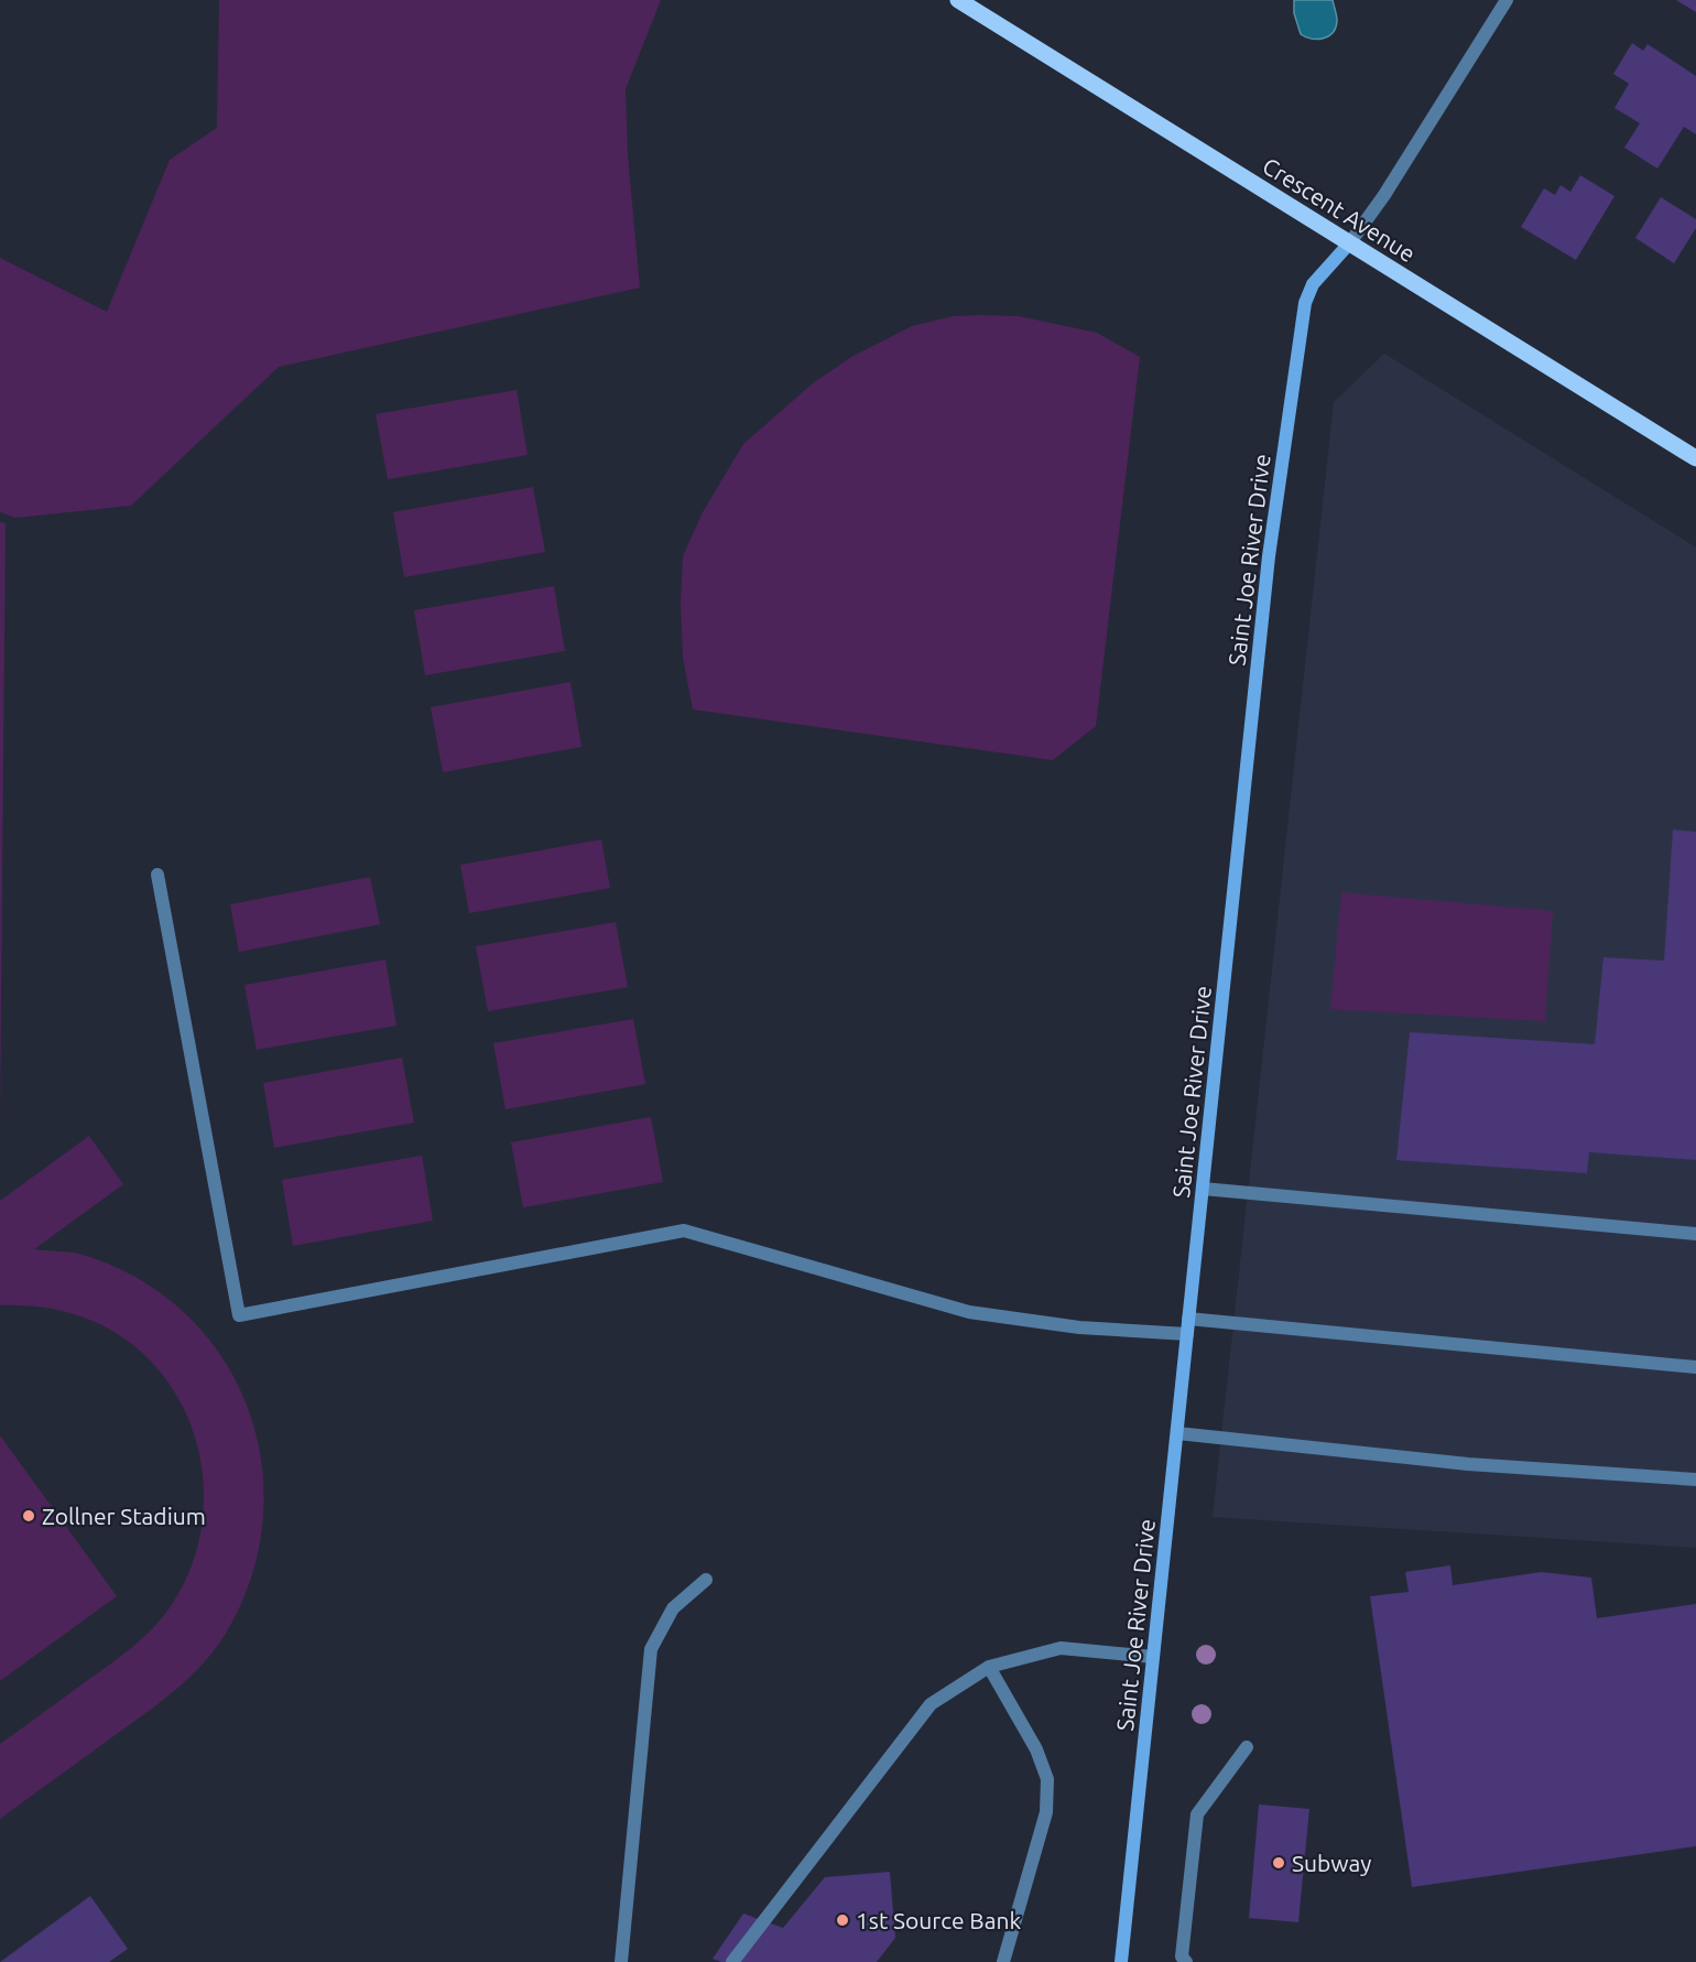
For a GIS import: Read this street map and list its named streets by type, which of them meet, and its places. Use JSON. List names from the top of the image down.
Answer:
{
  "streets": {
    "main road": ["Crescent Avenue", "Saint Joe River Drive"]
  },
  "crossings": [
    ["Crescent Avenue", "Saint Joe River Drive"]
  ],
  "places": ["Zollner Stadium", "Subway", "1st Source Bank"]
}
